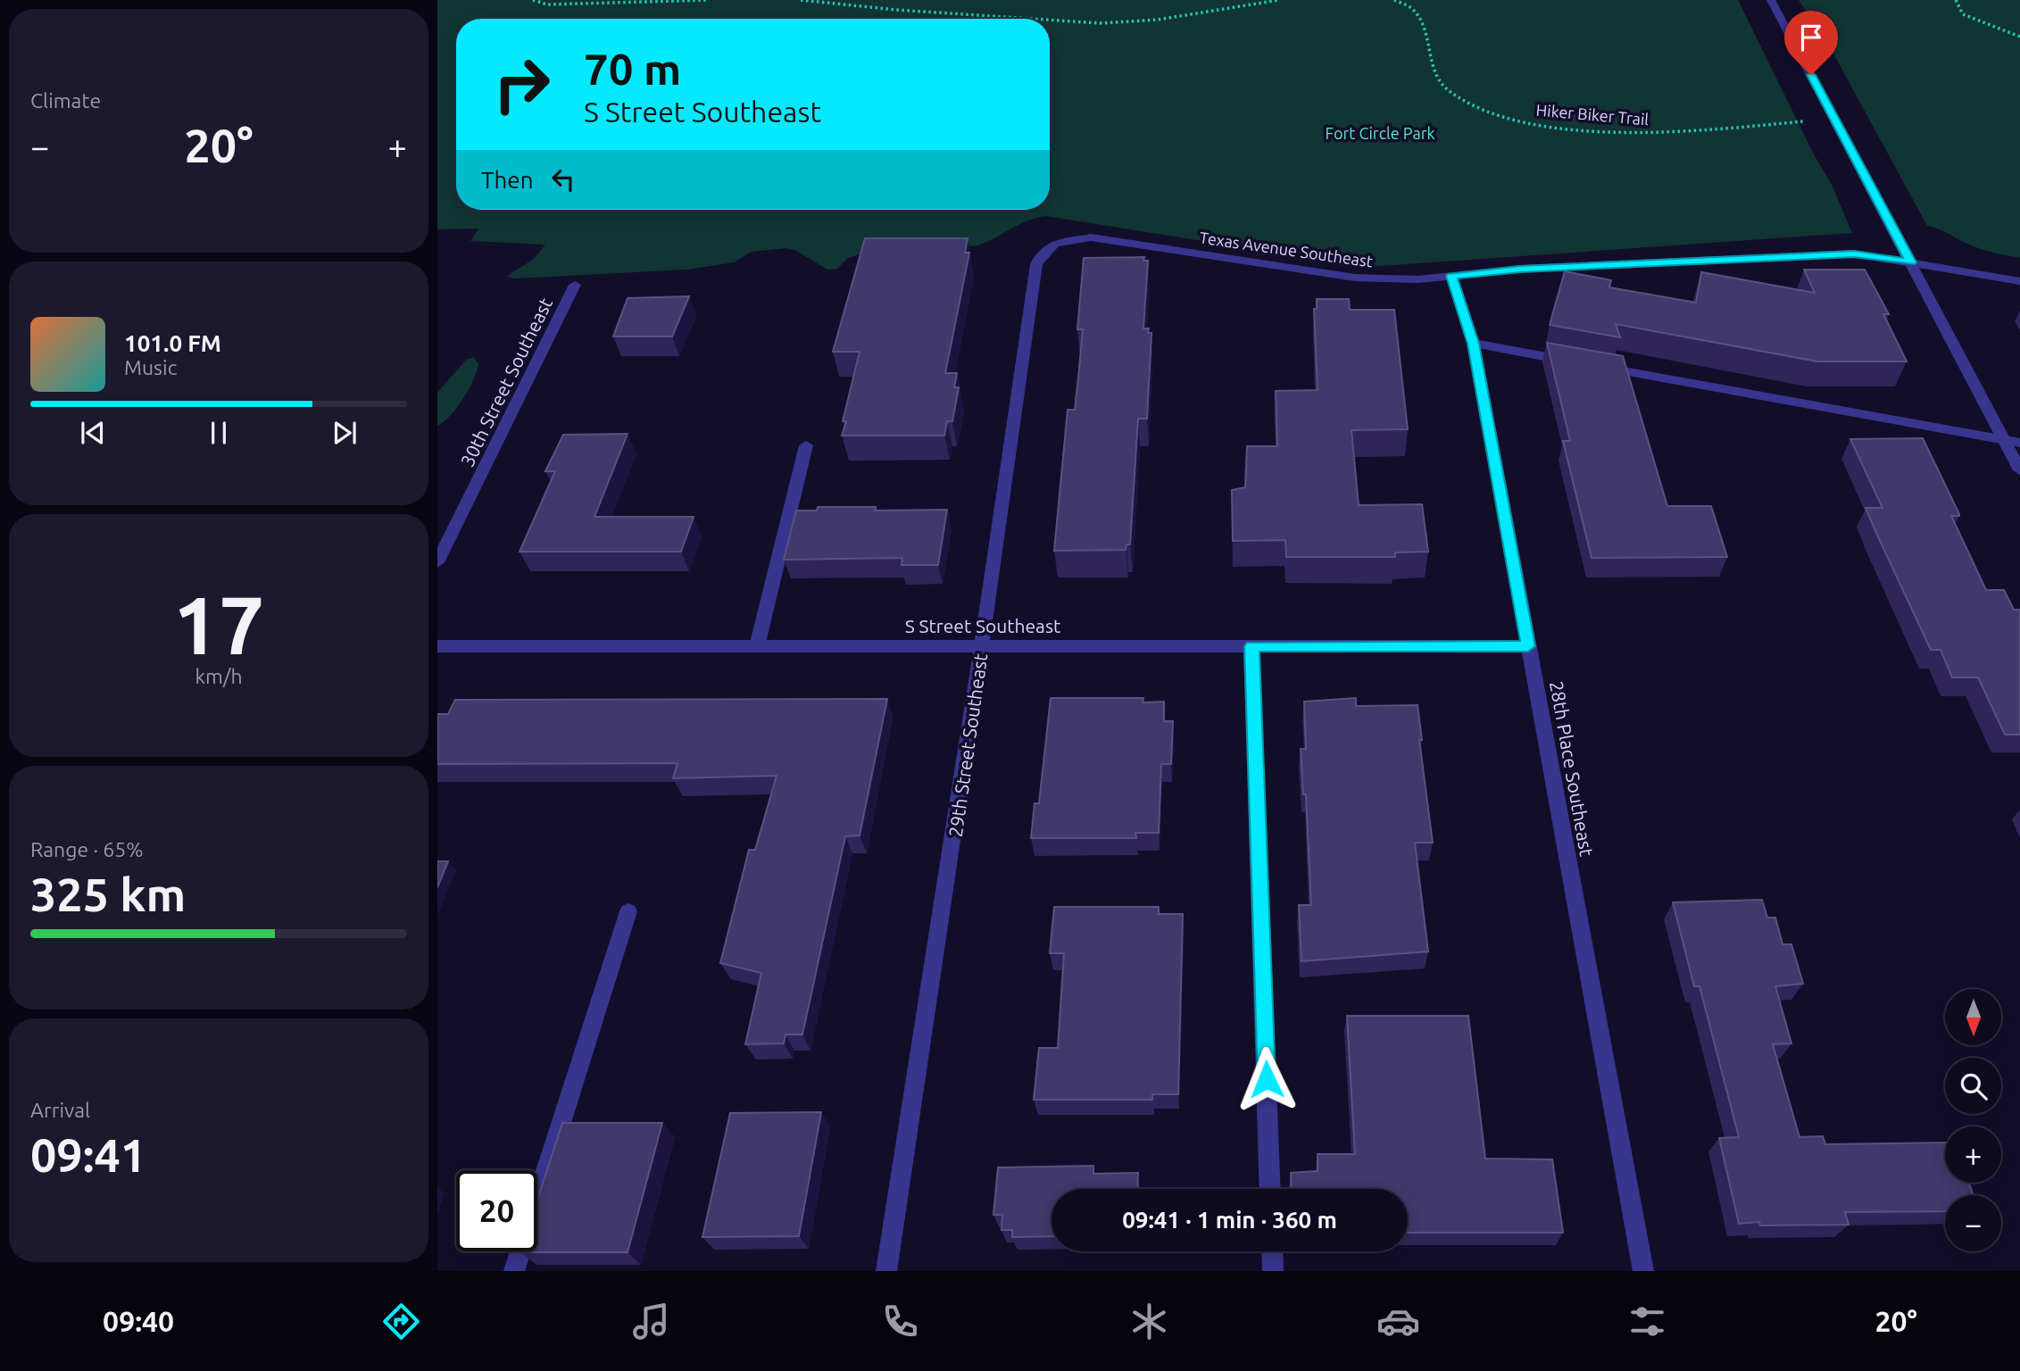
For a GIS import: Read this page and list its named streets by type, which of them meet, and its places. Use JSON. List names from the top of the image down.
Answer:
{
  "streets": {
    "street": [
      "Texas Avenue Southeast",
      "30th Street Southeast",
      "S Street Southeast",
      "29th Street Southeast",
      "28th Place Southeast"
    ],
    "path": ["Hiker Biker Trail"]
  },
  "crossings": [
    ["Texas Avenue Southeast", "29th Street Southeast"],
    ["Texas Avenue Southeast", "28th Place Southeast"],
    ["S Street Southeast", "29th Street Southeast"],
    ["S Street Southeast", "28th Place Southeast"]
  ],
  "parks": ["Fort Circle Park"],
  "north": "bottom",
  "page": {
    "tile": [
      "Climate",
      ["17", "km/h"],
      ["Range · 65%", "325 km"],
      ["Arrival", "09:41"]
    ],
    "turn": ["70 m", "S Street Southeast"],
    "heat": ["−", "20°", "+"],
    "then": "Then",
    "song": ["101.0 FM", "Music"],
    "map_buttons": ["+", "−"],
    "limit": "20",
    "trip": "09:41 · 1 min · 360 m",
    "tabs": ["09:40", "20°"]
  }
}
